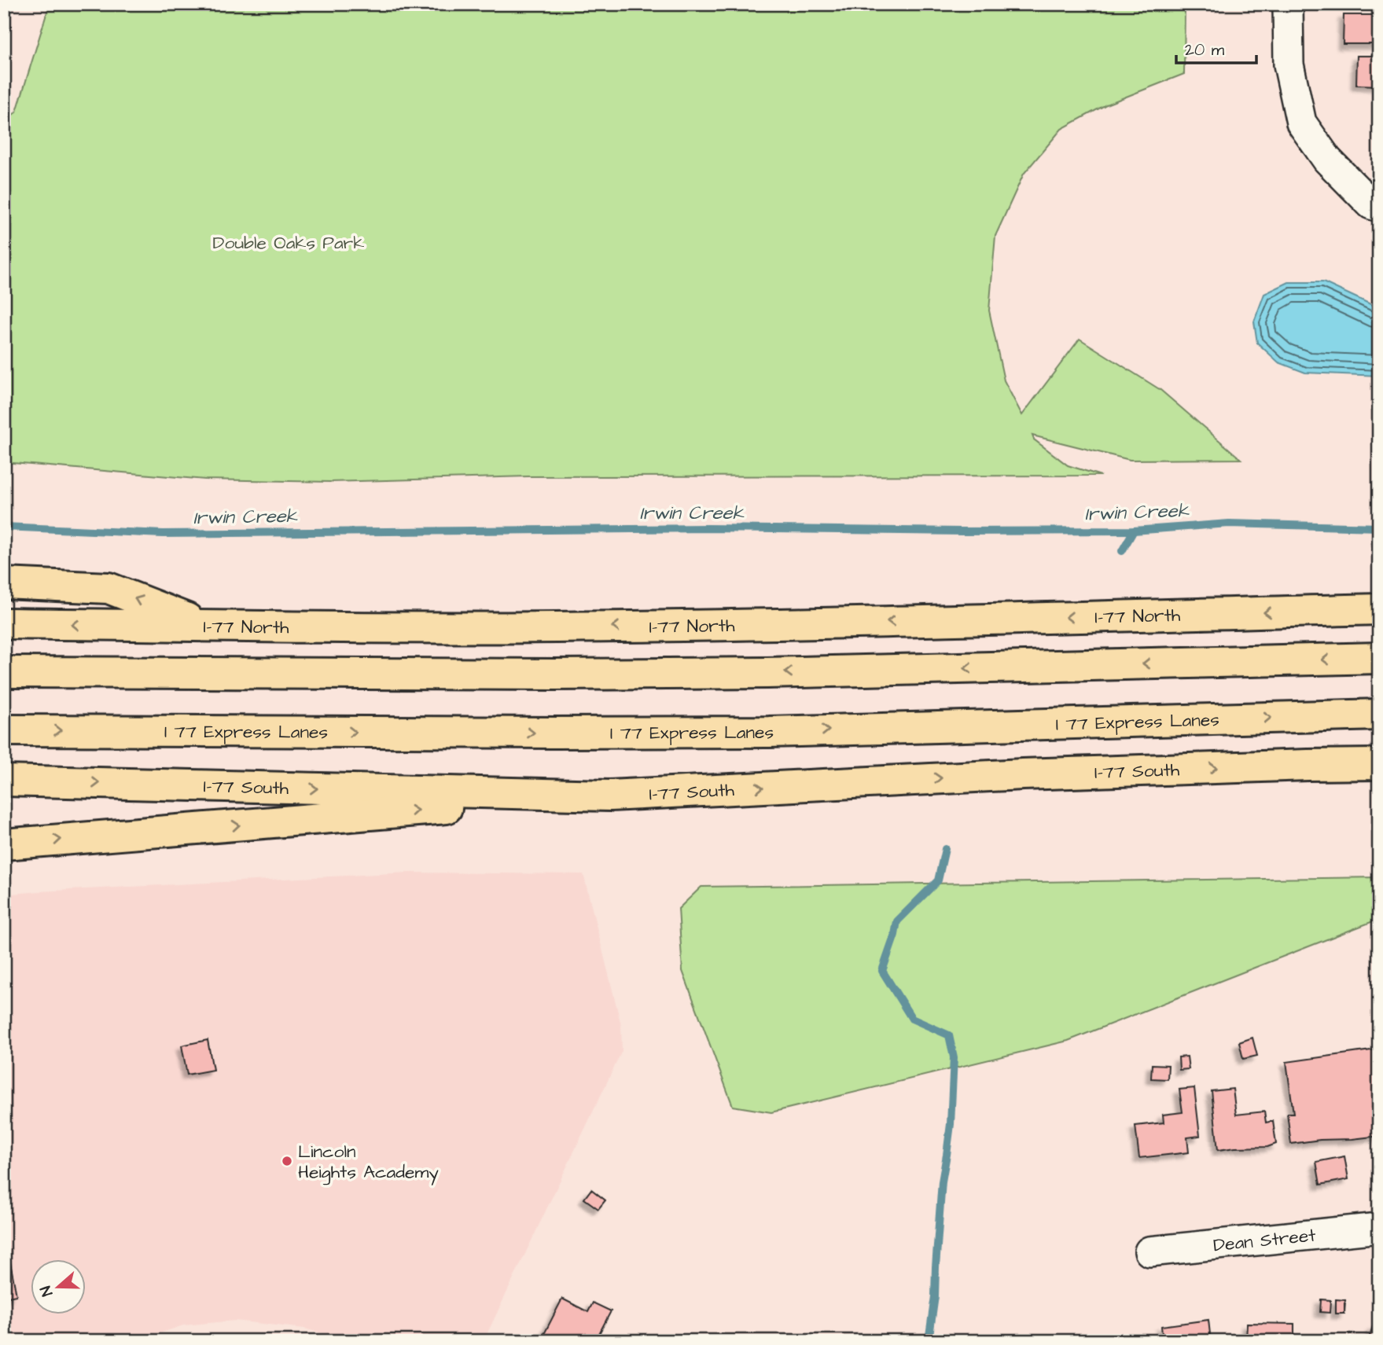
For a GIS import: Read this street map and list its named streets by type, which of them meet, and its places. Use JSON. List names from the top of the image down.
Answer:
{
  "streets": {
    "highway": ["I-77 North", "I 77 Express Lanes", "I-77 South"],
    "street": ["Dean Street"]
  },
  "water": ["Irwin Creek"],
  "parks": ["Double Oaks Park"],
  "places": ["Lincoln Heights Academy"],
  "scale_bar": "20 m",
  "north": "left"
}
